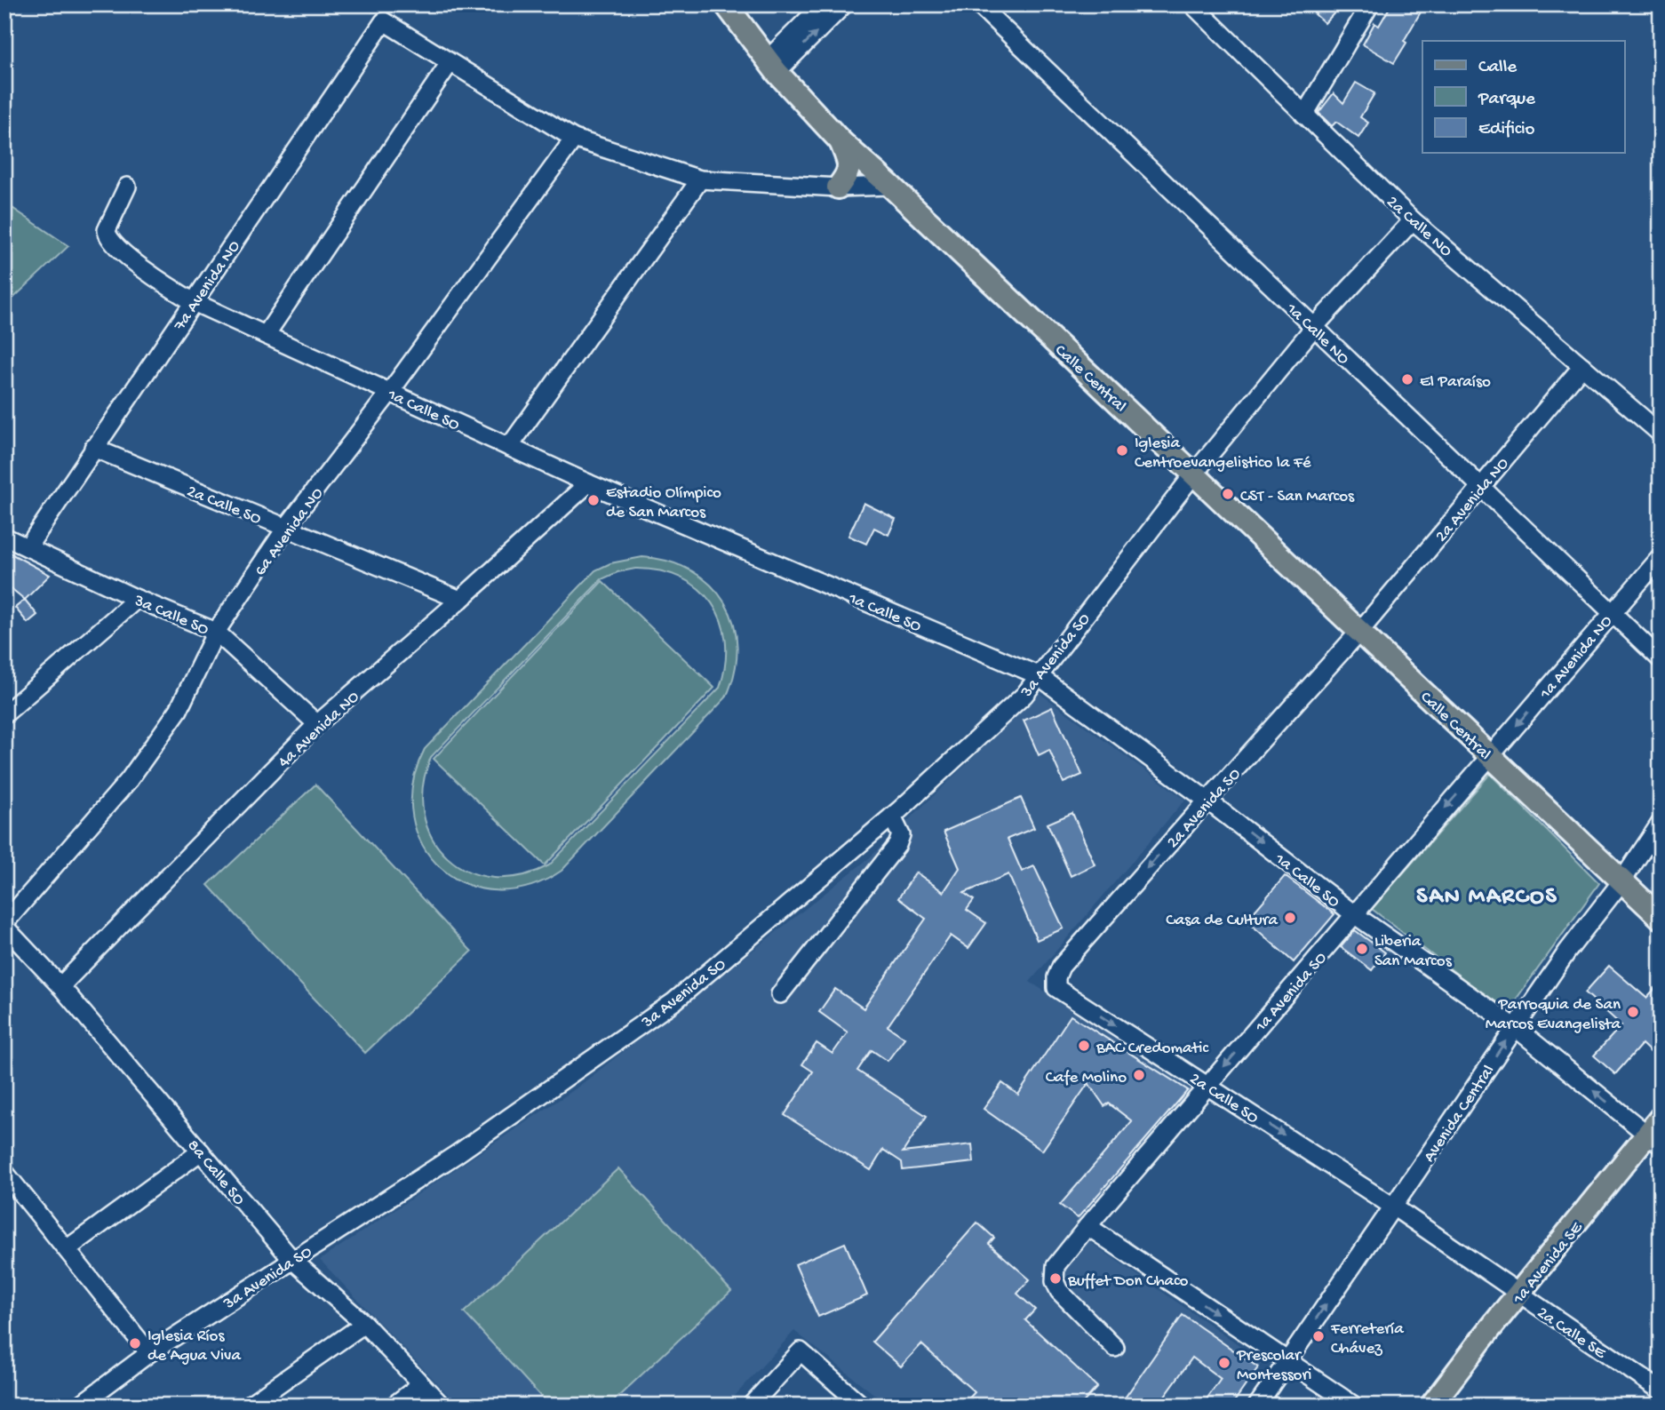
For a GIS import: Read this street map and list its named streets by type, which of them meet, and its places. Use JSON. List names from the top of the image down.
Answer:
{
  "streets": {
    "main road": ["Calle Central", "1a Avenida SE"],
    "street": [
      "2a Calle NO",
      "7a Avenida NO",
      "1a Calle NO",
      "1a Calle SO",
      "2a Avenida NO",
      "2a Calle SO",
      "6a Avenida NO",
      "3a Calle SO",
      "3a Avenida SO",
      "1a Avenida NO",
      "4a Avenida NO",
      "2a Avenida SO",
      "1a Avenida SO",
      "Avenida Central",
      "8a Calle SO",
      "2a Calle SE"
    ]
  },
  "crossings": [
    ["2a Calle NO", "2a Avenida NO"],
    ["2a Calle NO", "3a Avenida SO"],
    ["7a Avenida NO", "1a Calle SO"],
    ["7a Avenida NO", "2a Calle SO"],
    ["7a Avenida NO", "3a Calle SO"],
    ["1a Calle NO", "2a Avenida NO"],
    ["1a Calle NO", "3a Avenida SO"],
    ["1a Calle NO", "1a Avenida NO"],
    ["Calle Central", "2a Avenida NO"],
    ["Calle Central", "3a Avenida SO"],
    ["Calle Central", "1a Avenida NO"],
    ["Calle Central", "2a Avenida SO"],
    ["Calle Central", "1a Avenida SO"],
    ["Calle Central", "Avenida Central"],
    ["1a Calle SO", "6a Avenida NO"],
    ["1a Calle SO", "3a Avenida SO"],
    ["1a Calle SO", "4a Avenida NO"],
    ["1a Calle SO", "2a Avenida SO"],
    ["1a Calle SO", "1a Avenida SO"],
    ["1a Calle SO", "Avenida Central"],
    ["1a Calle SO", "1a Avenida SE"],
    ["2a Avenida NO", "2a Avenida SO"],
    ["2a Calle SO", "6a Avenida NO"],
    ["2a Calle SO", "4a Avenida NO"],
    ["2a Calle SO", "2a Avenida SO"],
    ["2a Calle SO", "1a Avenida SO"],
    ["2a Calle SO", "Avenida Central"],
    ["2a Calle SO", "2a Calle SE"],
    ["6a Avenida NO", "3a Calle SO"],
    ["6a Avenida NO", "8a Calle SO"],
    ["3a Calle SO", "4a Avenida NO"],
    ["3a Avenida SO", "8a Calle SO"],
    ["1a Avenida NO", "1a Avenida SO"],
    ["4a Avenida NO", "8a Calle SO"],
    ["Avenida Central", "2a Calle SE"],
    ["1a Avenida SE", "2a Calle SE"]
  ],
  "one_way": [
    "2a Calle SO",
    "1a Avenida NO",
    "2a Avenida SO",
    "1a Avenida SO",
    "Avenida Central"
  ],
  "districts": ["SAN MARCOS"],
  "places": [
    "El Paraíso",
    "Iglesia Centroevangelistico la Fé",
    "CST - San Marcos",
    "Estadio Olímpico de San Marcos",
    "Casa de Cultura",
    "Liberia San Marcos",
    "Parroquia de San Marcos Evangelista",
    "BAC Credomatic",
    "Cafe Molino",
    "Buffet Don Chaco",
    "Ferretería Chávez",
    "Iglesia Ríos de Agua Viva",
    "Prescolar Montessori"
  ],
  "legend": ["Calle", "Parque", "Edificio"]
}
